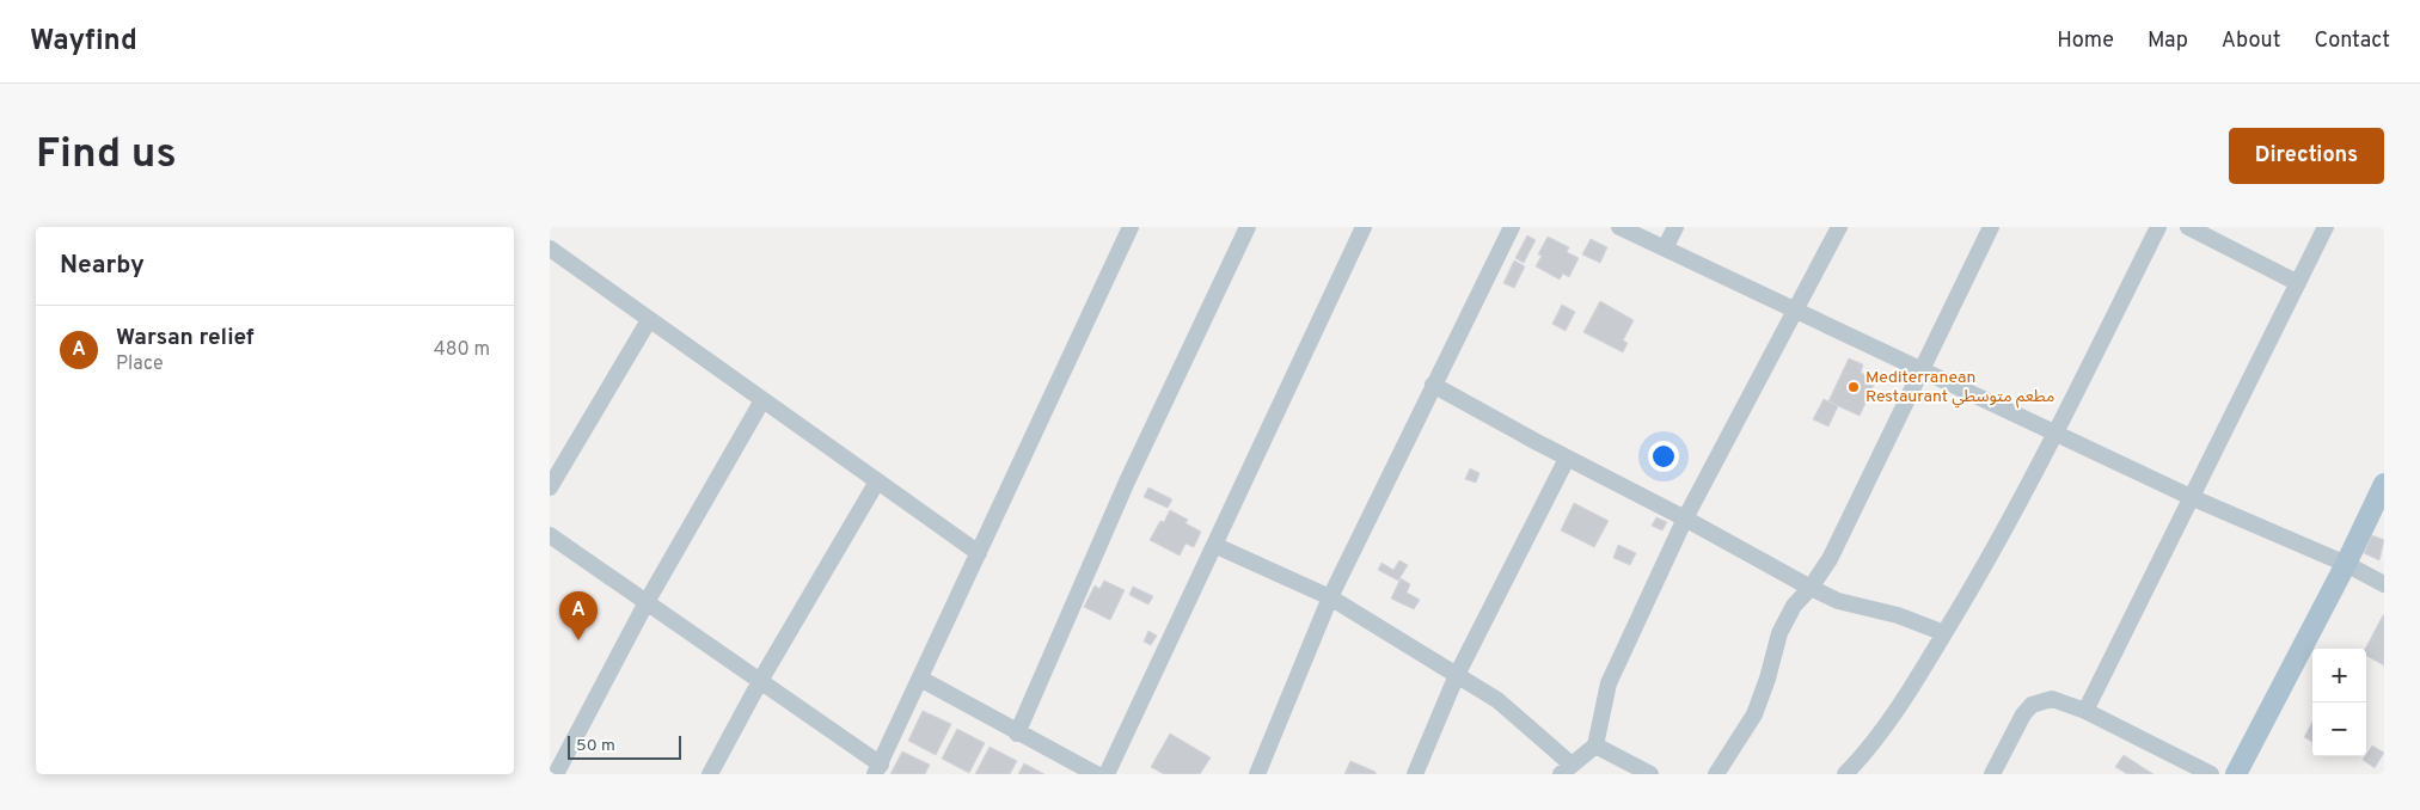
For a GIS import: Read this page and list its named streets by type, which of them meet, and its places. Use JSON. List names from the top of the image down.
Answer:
{
  "places": ["Mediterranean Restaurant مطعم متوسطي"],
  "scale_bar": "50 m",
  "page": {
    "header": "Wayfind",
    "nav": [
      "Home",
      "Map",
      "About",
      "Contact"
    ],
    "buttons": "Directions",
    "title": "Find us",
    "heading": "Nearby",
    "list": [
      {
        "mark": "A",
        "name": "Warsan relief",
        "note": "Place",
        "value": "480 m"
      }
    ],
    "pins": "A",
    "map_buttons": ["+", "−"],
    "scale": "50 m"
  }
}
